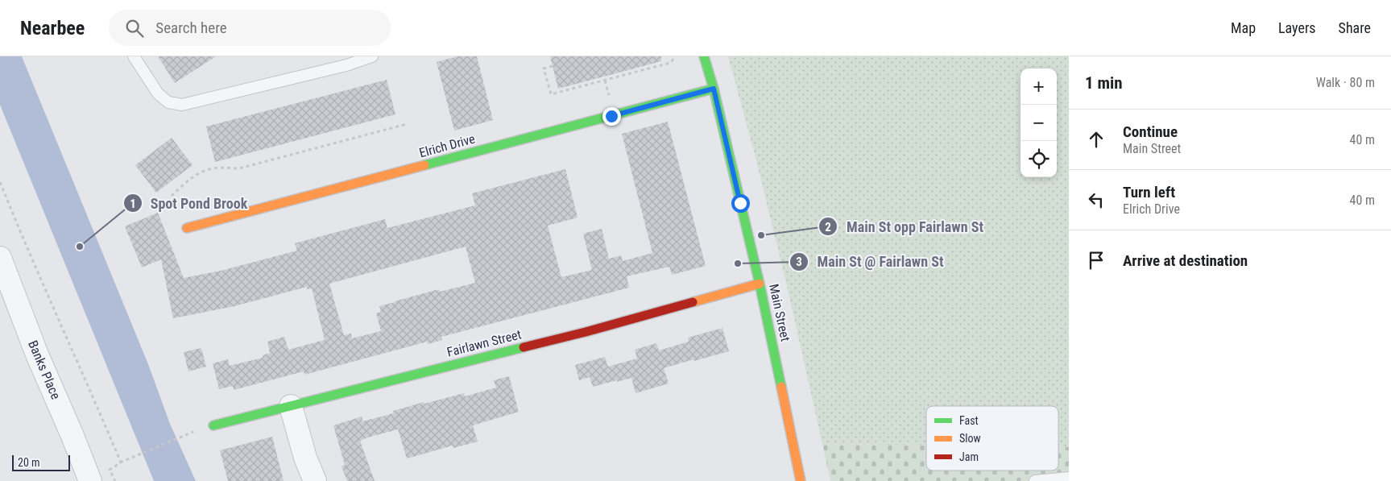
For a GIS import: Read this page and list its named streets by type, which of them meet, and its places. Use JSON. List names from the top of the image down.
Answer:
{
  "streets": {
    "street": [
      "Elrich Drive",
      "Main Street",
      "Fairlawn Street",
      "Banks Place"
    ]
  },
  "crossings": [
    ["Elrich Drive", "Main Street"],
    ["Main Street", "Fairlawn Street"]
  ],
  "places": ["Main St opp Fairlawn St", "Spot Pond Brook", "Main St @ Fairlawn St"],
  "legend": ["Fast", "Slow", "Jam"],
  "scale_bar": "20 m",
  "page": {
    "header": "Nearbee",
    "search": "Search here",
    "nav": ["Map", "Layers", "Share"],
    "heading": ["1 min", "Walk · 80 m"],
    "map_buttons": ["+", "−"],
    "list": [
      ["Continue", "Main Street", "40 m"],
      ["Turn left", "Elrich Drive", "40 m"],
      "Arrive at destination"
    ],
    "scale": "20 m"
  }
}
